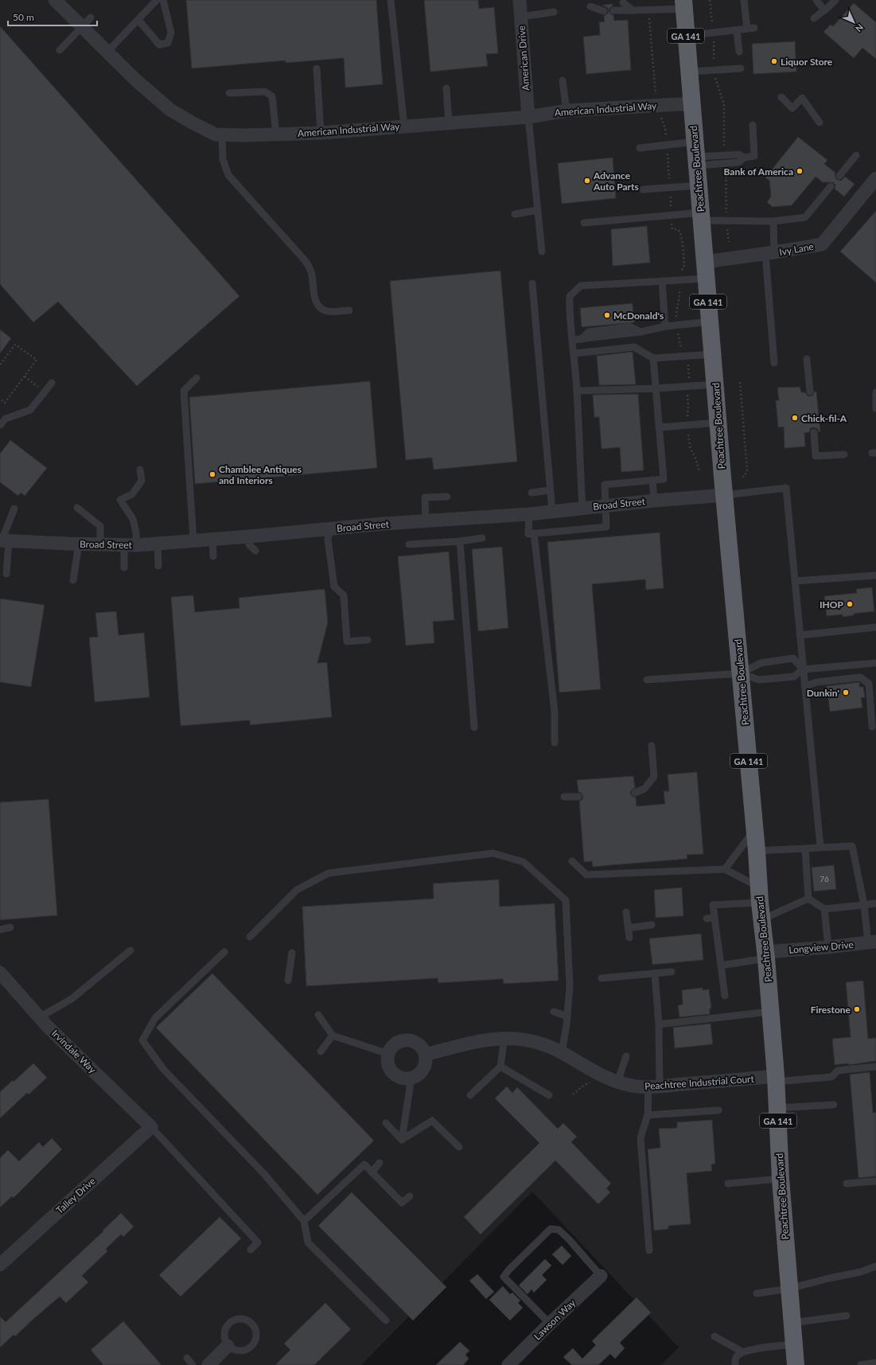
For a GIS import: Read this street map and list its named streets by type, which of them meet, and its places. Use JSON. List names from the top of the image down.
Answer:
{
  "streets": {
    "highway": ["GA 141", "Peachtree Boulevard"],
    "street": [
      "American Drive",
      "American Industrial Way",
      "Ivy Lane",
      "Broad Street",
      "Longview Drive",
      "Irvindale Way",
      "Peachtree Industrial Court",
      "Talley Drive",
      "Lawson Way"
    ]
  },
  "crossings": [
    ["American Drive", "American Industrial Way"],
    ["American Industrial Way", "Peachtree Boulevard"],
    ["Peachtree Boulevard", "Ivy Lane"],
    ["Peachtree Boulevard", "Broad Street"],
    ["Peachtree Boulevard", "Longview Drive"],
    ["Peachtree Boulevard", "Peachtree Industrial Court"],
    ["Irvindale Way", "Talley Drive"]
  ],
  "places": [
    "Liquor Store",
    "Bank of America",
    "Advance Auto Parts",
    "McDonald's",
    "Chick-fil-A",
    "Chamblee Antiques and Interiors",
    "IHOP",
    "Dunkin'",
    "Firestone"
  ],
  "house_numbers": ["76"],
  "scale_bar": "50 m",
  "north": "bottom right"
}
